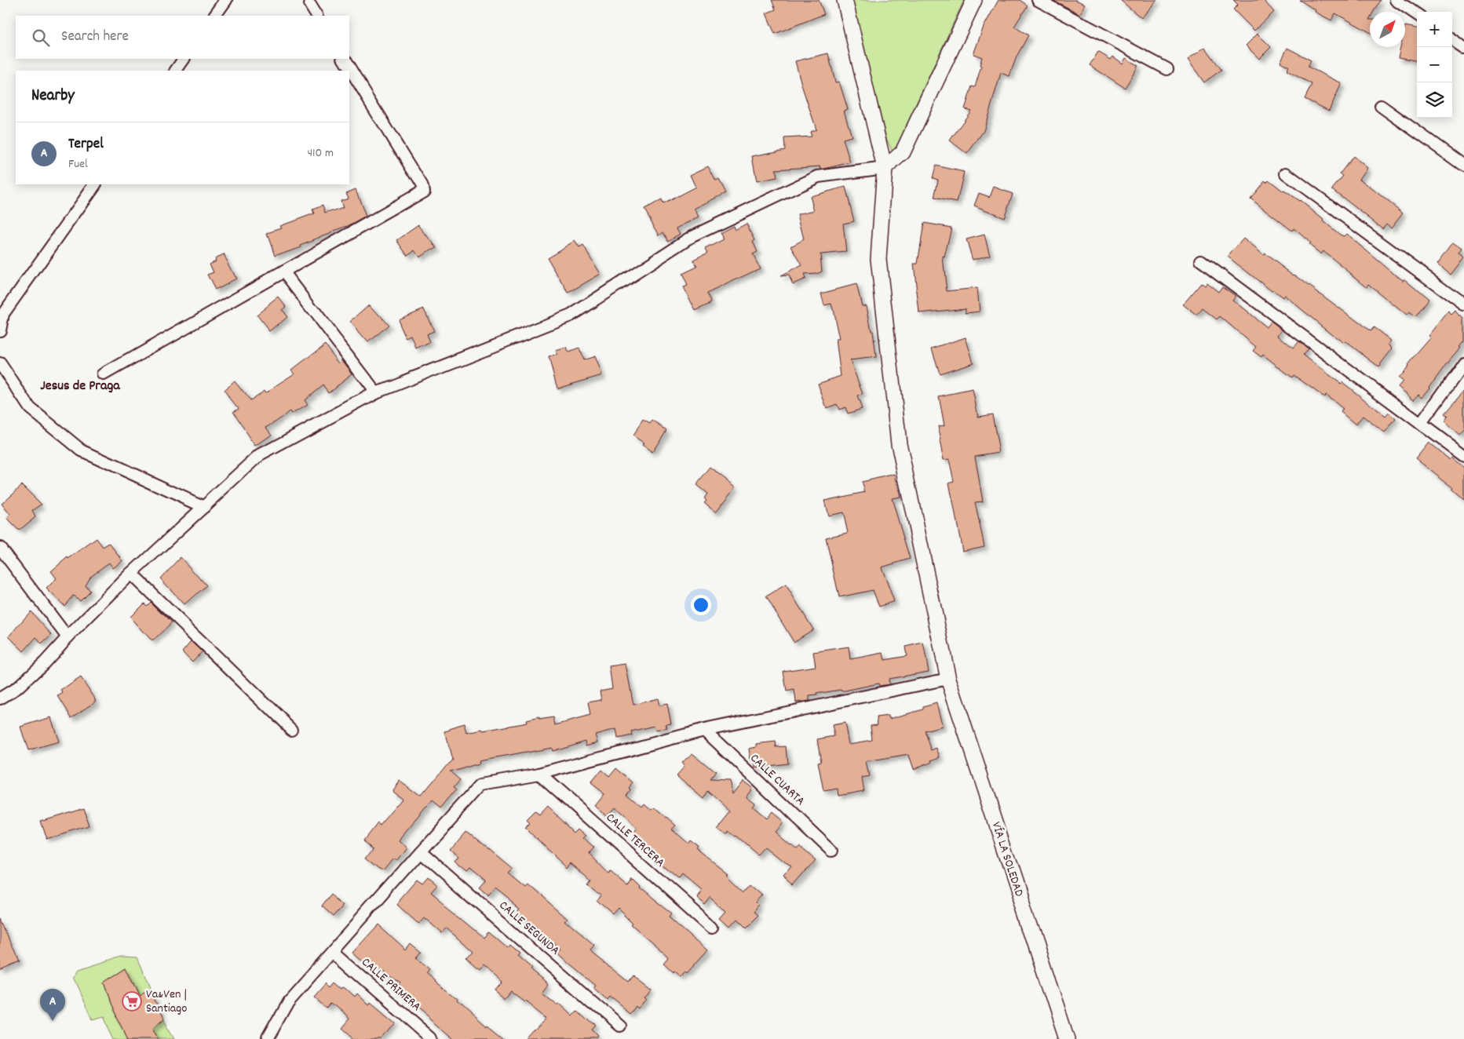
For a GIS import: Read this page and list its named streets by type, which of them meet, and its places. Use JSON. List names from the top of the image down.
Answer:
{
  "streets": {
    "street": [
      "CALLE CUARTA",
      "CALLE TERCERA",
      "VÍA LA SOLEDAD",
      "CALLE SEGUNDA",
      "CALLE PRIMERA"
    ]
  },
  "districts": ["Jesus de Praga"],
  "places": {
    "supermarket": ["Va&Ven | Santiago"]
  },
  "north": "top right",
  "page": {
    "map_buttons": ["+", "−"],
    "search": "Search here",
    "heading": "Nearby",
    "list": [
      {
        "mark": "A",
        "name": "Terpel",
        "note": "Fuel",
        "value": "410 m"
      }
    ],
    "pins": "A"
  }
}
